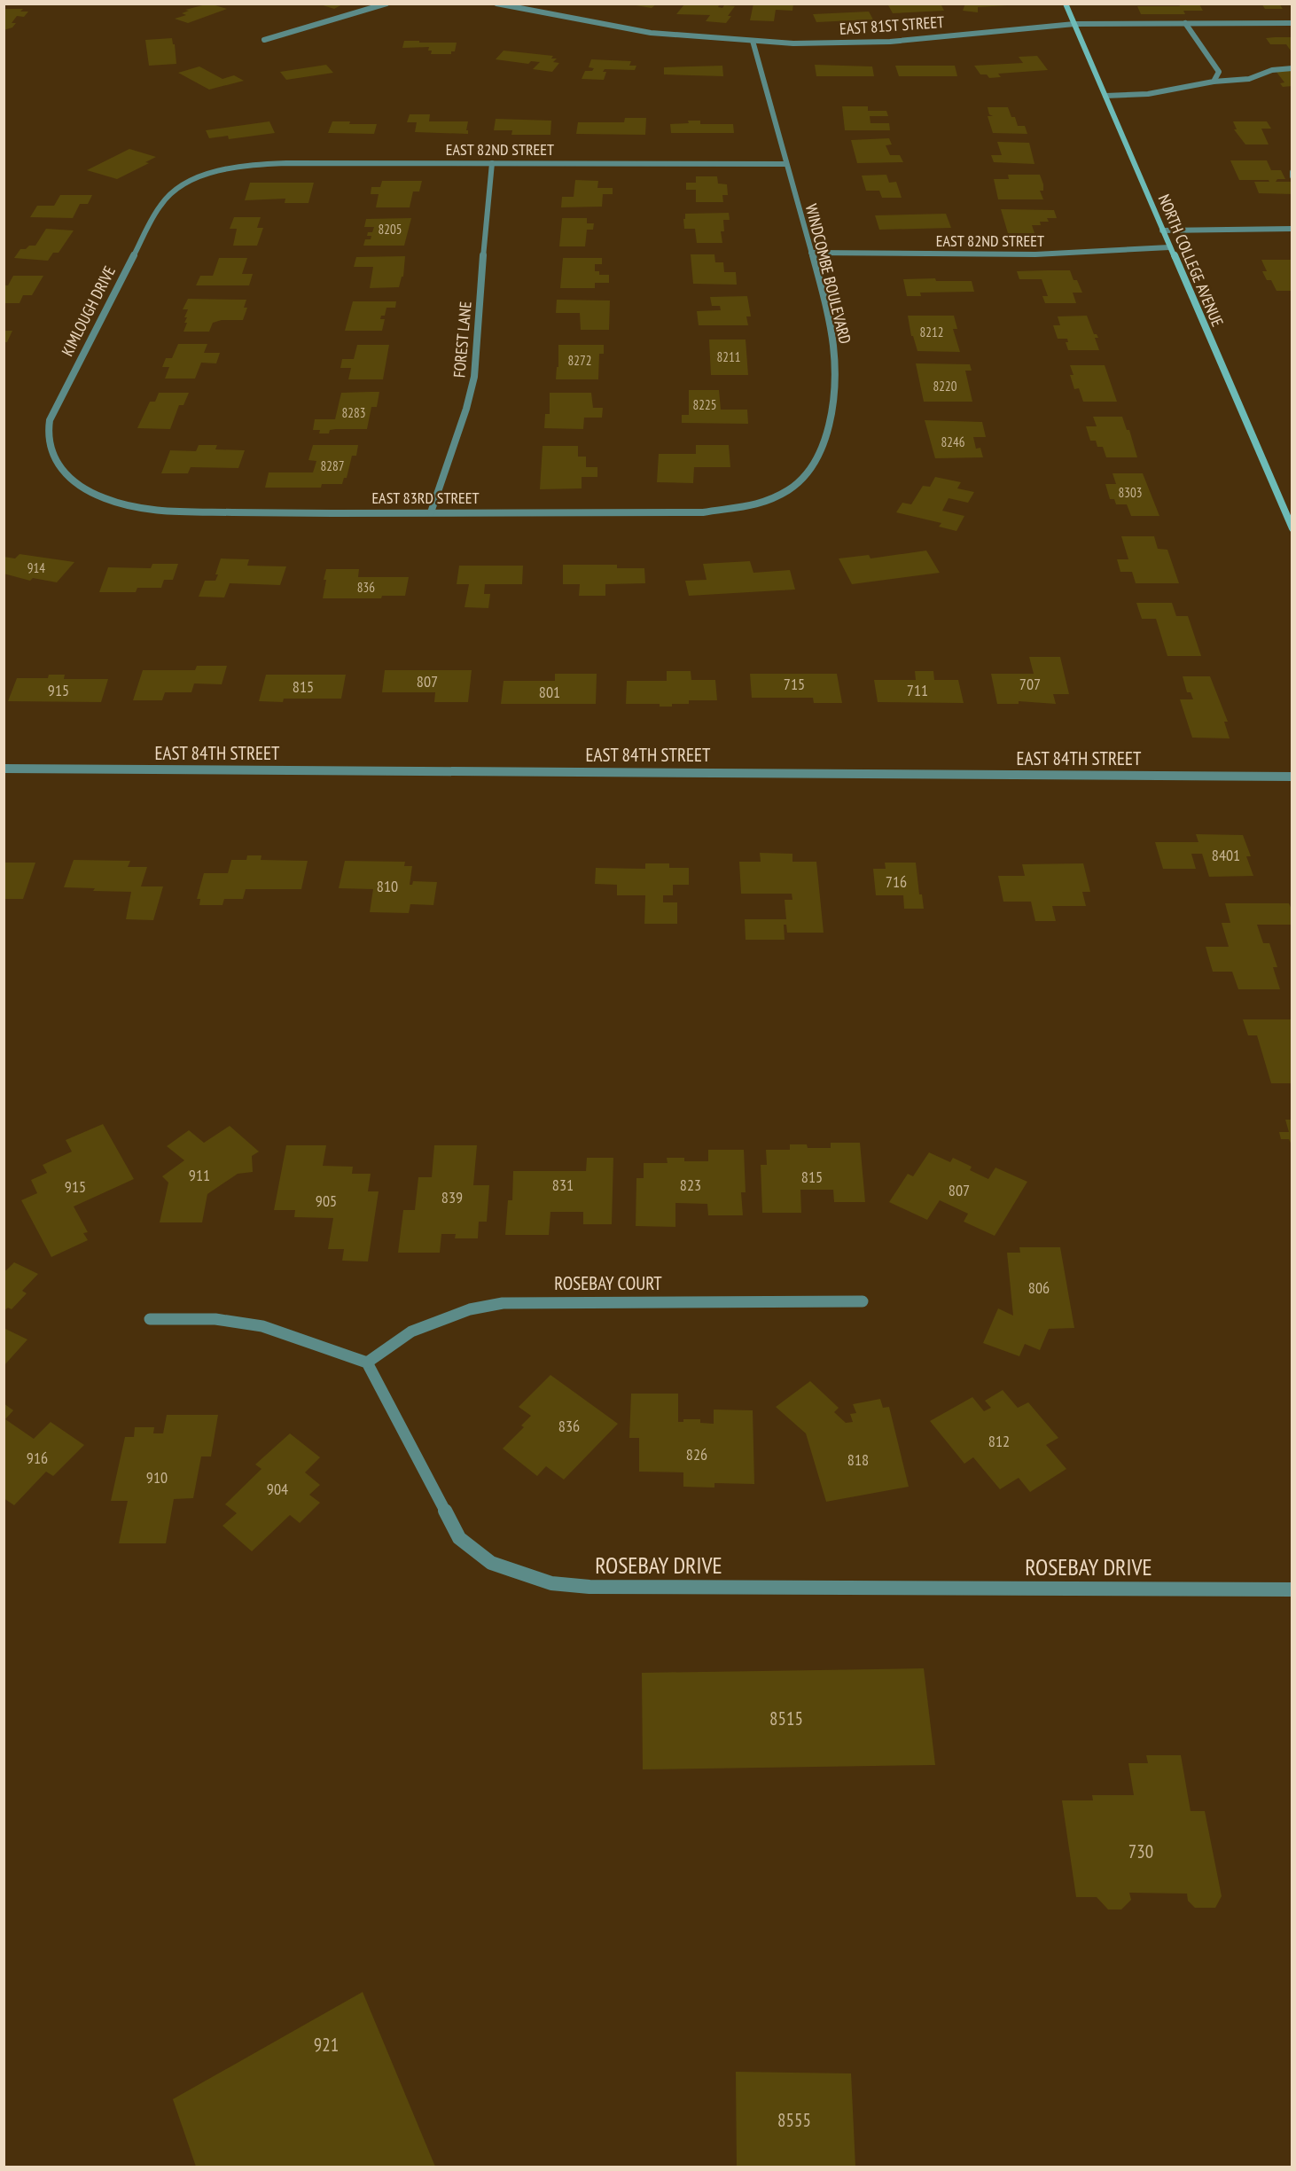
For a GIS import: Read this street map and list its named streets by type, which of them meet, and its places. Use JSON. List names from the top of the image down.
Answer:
{
  "streets": {
    "main road": ["NORTH COLLEGE AVENUE"],
    "street": [
      "EAST 81ST STREET",
      "EAST 82ND STREET",
      "WINDCOMBE BOULEVARD",
      "KIMLOUGH DRIVE",
      "FOREST LANE",
      "EAST 83RD STREET",
      "EAST 84TH STREET",
      "ROSEBAY COURT",
      "ROSEBAY DRIVE"
    ]
  },
  "crossings": [
    ["EAST 81ST STREET", "NORTH COLLEGE AVENUE"],
    ["EAST 81ST STREET", "WINDCOMBE BOULEVARD"],
    ["EAST 82ND STREET", "NORTH COLLEGE AVENUE"],
    ["EAST 82ND STREET", "WINDCOMBE BOULEVARD"],
    ["EAST 82ND STREET", "KIMLOUGH DRIVE"],
    ["EAST 82ND STREET", "FOREST LANE"],
    ["WINDCOMBE BOULEVARD", "EAST 83RD STREET"],
    ["KIMLOUGH DRIVE", "EAST 83RD STREET"],
    ["FOREST LANE", "EAST 83RD STREET"],
    ["ROSEBAY COURT", "ROSEBAY DRIVE"]
  ],
  "house_numbers": [
    "8205",
    "8212",
    "8211",
    "8272",
    "8220",
    "8225",
    "8283",
    "8246",
    "8287",
    "8303",
    "914",
    "836",
    "807",
    "715",
    "707",
    "815",
    "915",
    "711",
    "801",
    "8401",
    "716",
    "810",
    "911",
    "815",
    "831",
    "823",
    "915",
    "807",
    "839",
    "905",
    "806",
    "836",
    "812",
    "826",
    "916",
    "818",
    "910",
    "904",
    "8515",
    "730",
    "921",
    "8555"
  ]
}
